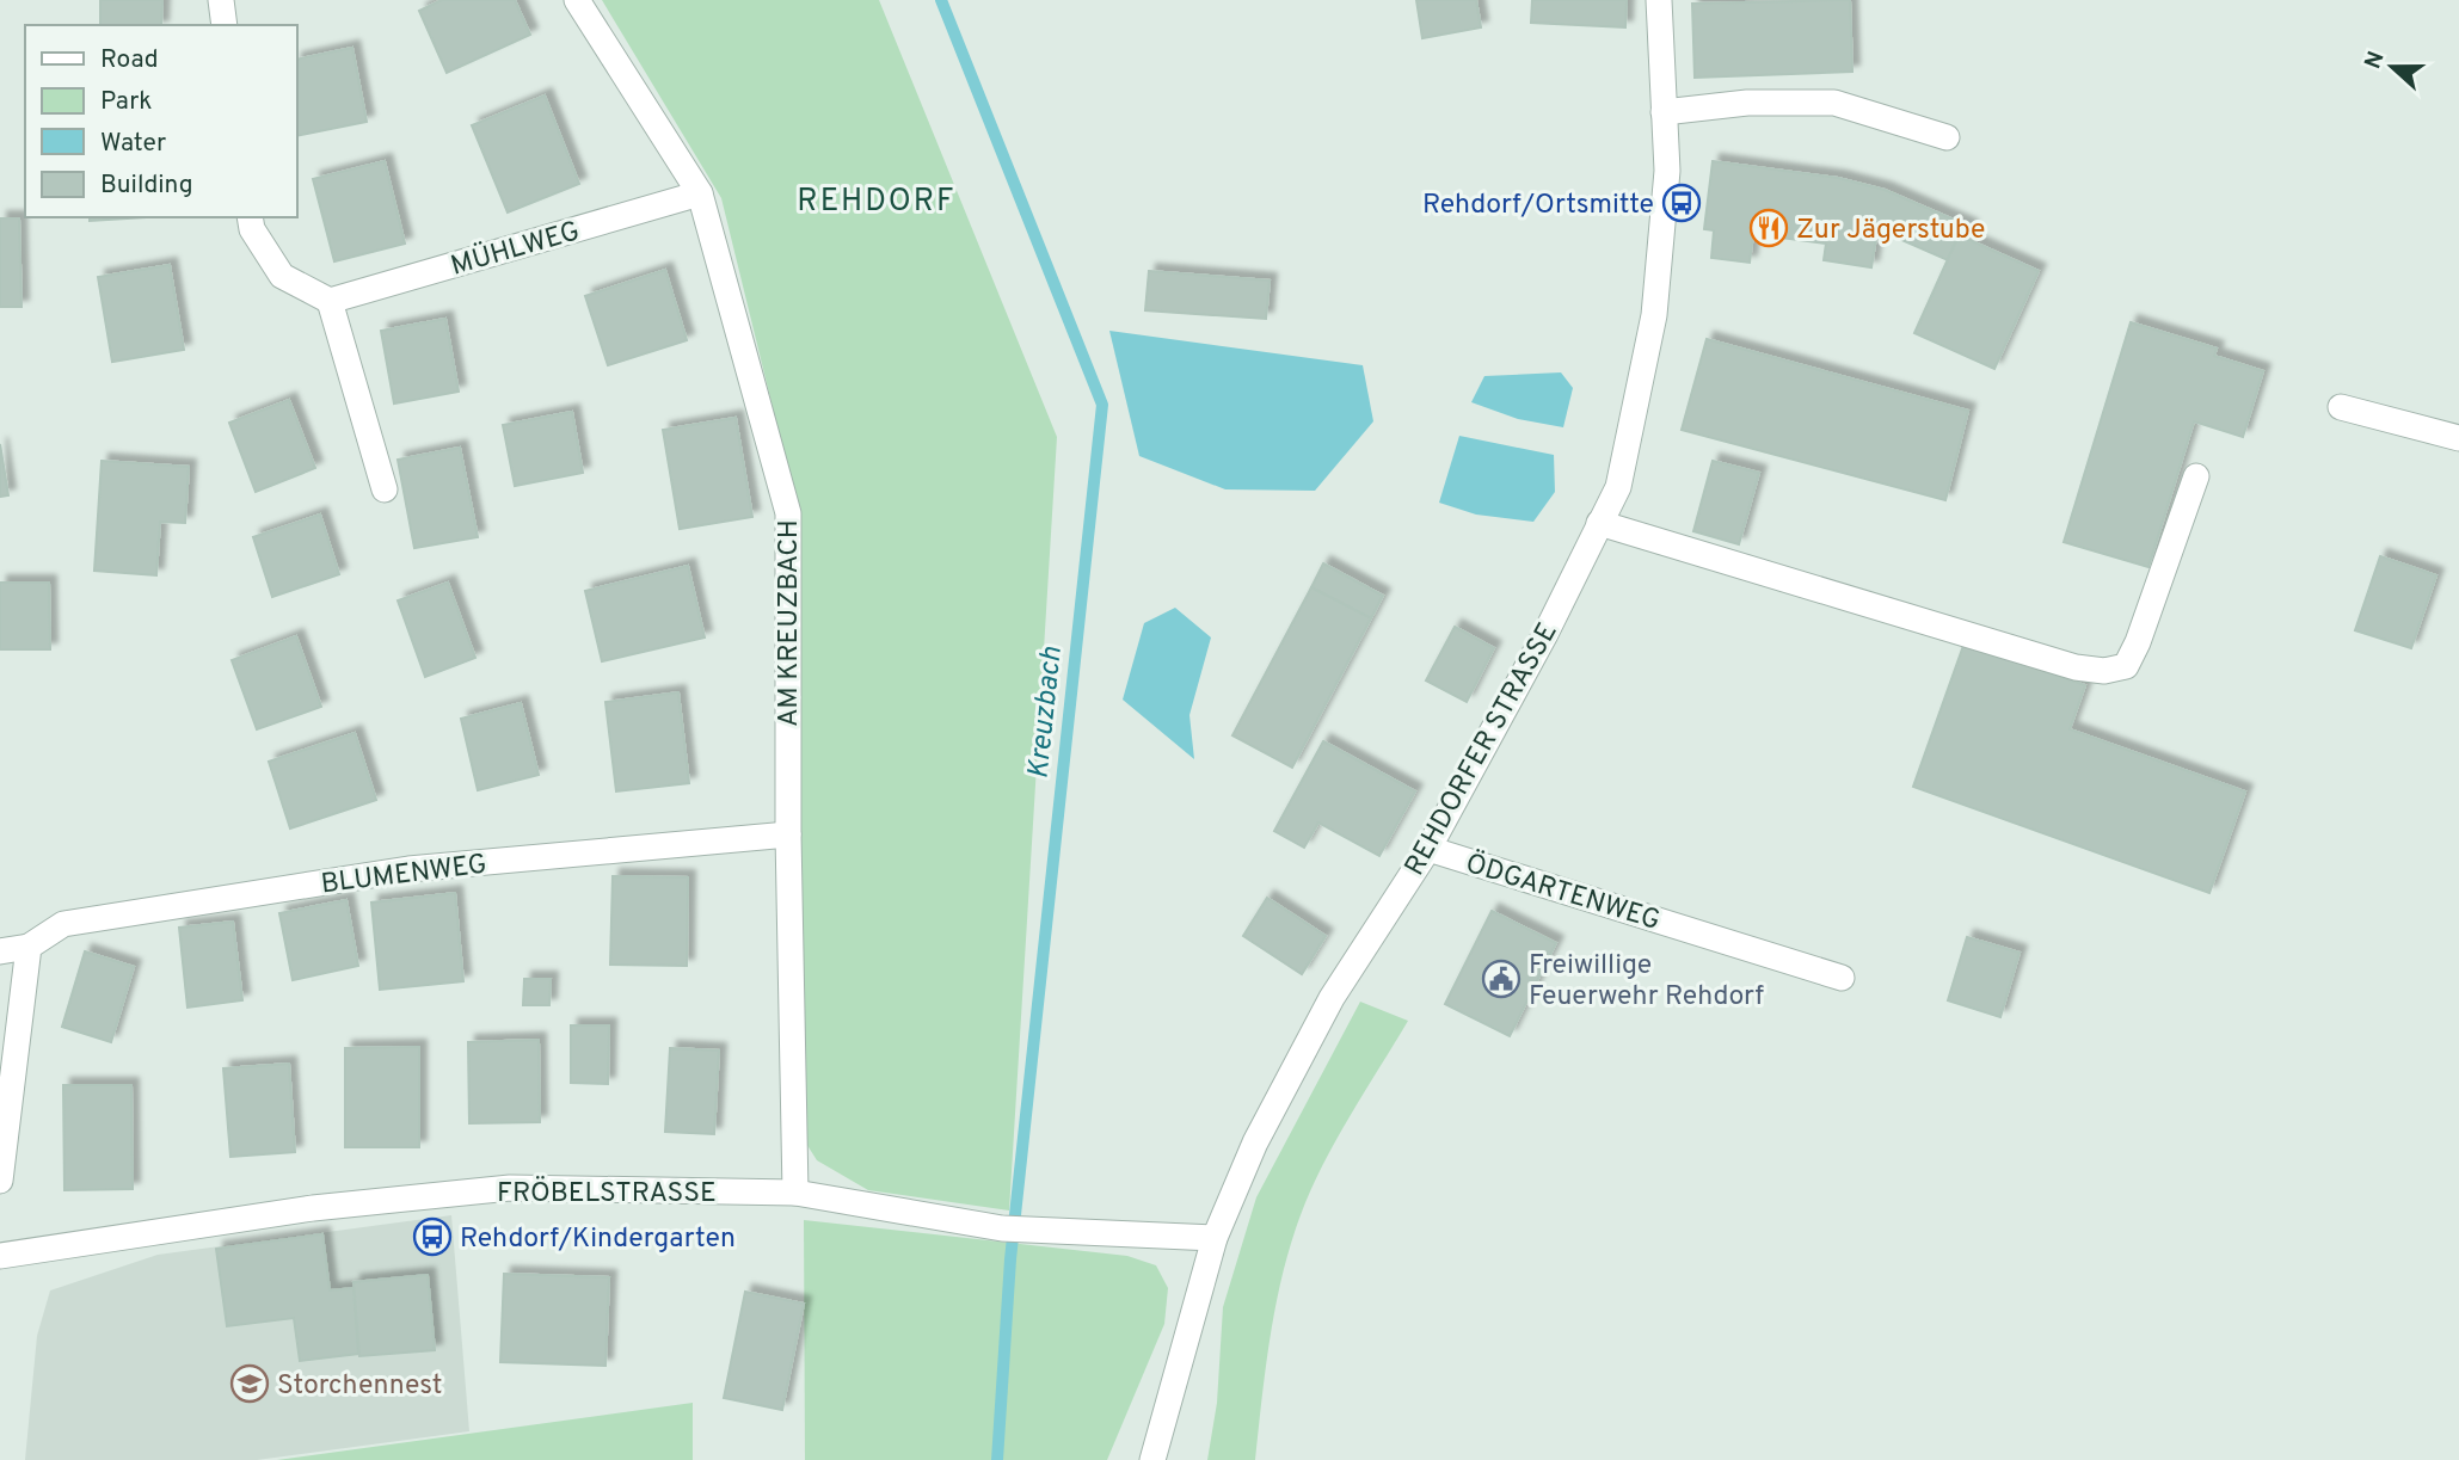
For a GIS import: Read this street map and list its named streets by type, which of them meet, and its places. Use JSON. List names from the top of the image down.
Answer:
{
  "streets": {
    "street": [
      "MÜHLWEG",
      "AM KREUZBACH",
      "REHDORFER STRASSE",
      "BLUMENWEG",
      "ÖDGARTENWEG",
      "FRÖBELSTRASSE"
    ]
  },
  "crossings": [
    ["MÜHLWEG", "AM KREUZBACH"],
    ["AM KREUZBACH", "BLUMENWEG"],
    ["AM KREUZBACH", "FRÖBELSTRASSE"],
    ["REHDORFER STRASSE", "ÖDGARTENWEG"],
    ["REHDORFER STRASSE", "FRÖBELSTRASSE"]
  ],
  "districts": ["REHDORF"],
  "water": ["Kreuzbach"],
  "places": {
    "bus stop": ["Rehdorf/Ortsmitte", "Rehdorf/Kindergarten"],
    "restaurant": ["Zur Jägerstube"],
    "public building": ["Freiwillige Feuerwehr Rehdorf"],
    "school or university": ["Storchennest"]
  },
  "legend": [
    "Road",
    "Park",
    "Water",
    "Building"
  ],
  "north": "left"
}
